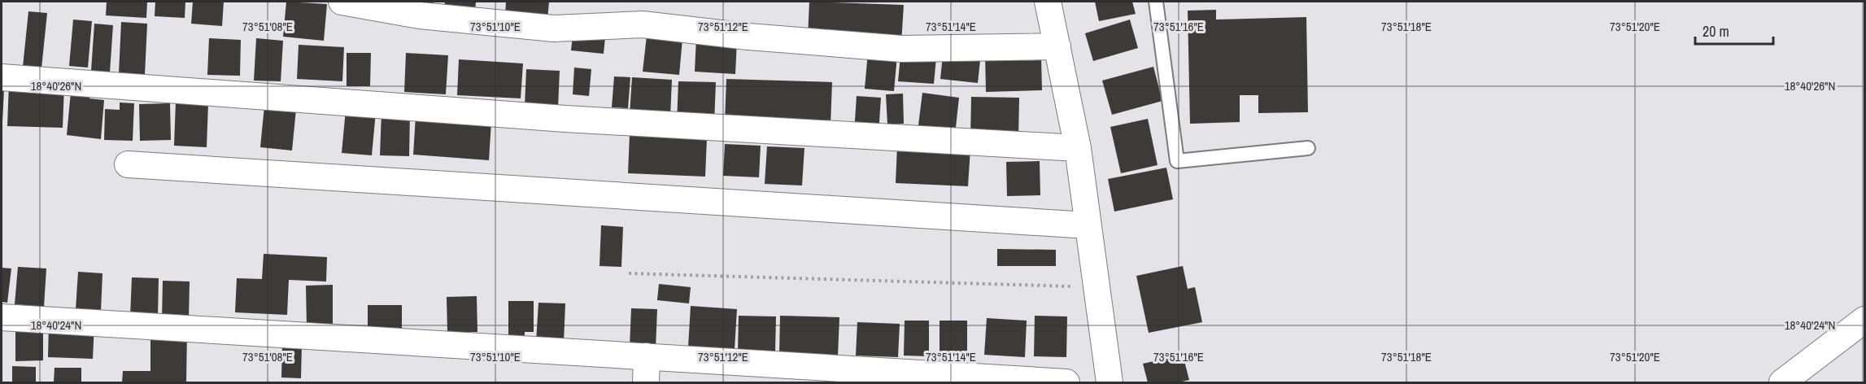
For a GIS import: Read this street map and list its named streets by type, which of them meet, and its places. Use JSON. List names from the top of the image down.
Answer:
{
  "scale_bar": "20 m",
  "coordinates": [
    "73°51'08\"E",
    "73°51'10\"E",
    "73°51'12\"E",
    "73°51'14\"E",
    "73°51'16\"E",
    "73°51'18\"E",
    "73°51'20\"E",
    "18°40'26\"N",
    "18°40'24\"N"
  ]
}
